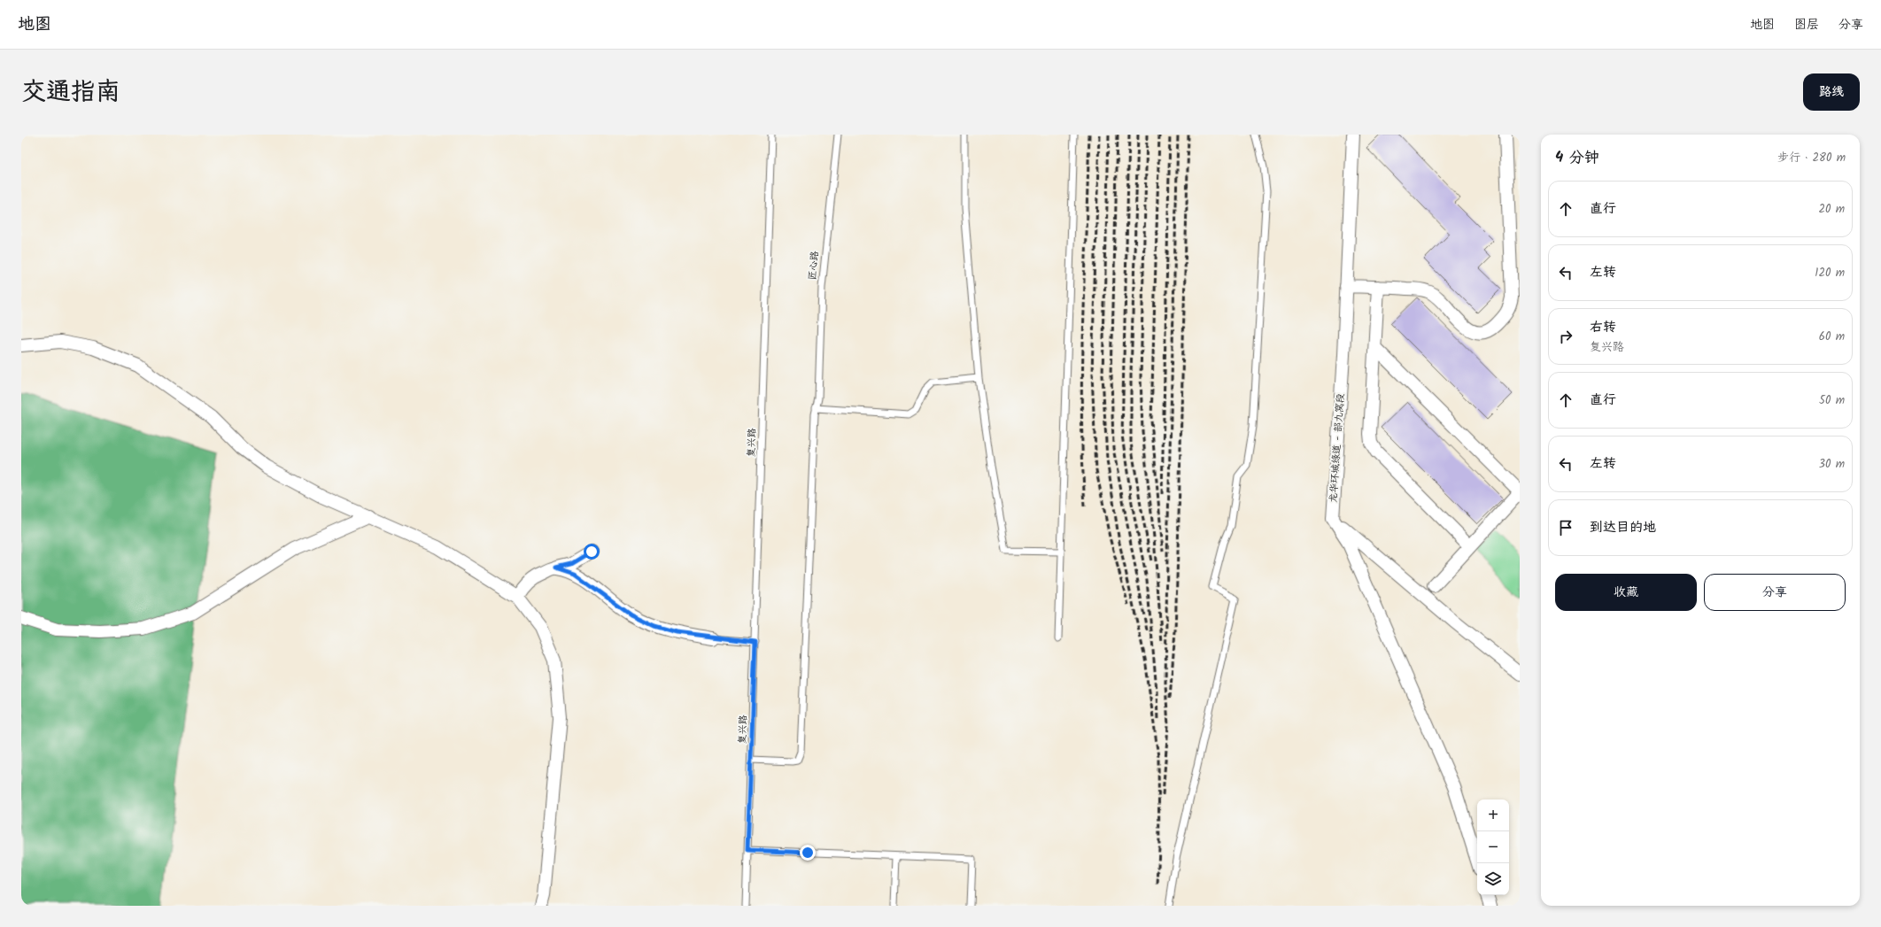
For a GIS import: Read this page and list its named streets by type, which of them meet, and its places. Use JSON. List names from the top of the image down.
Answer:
{
  "streets": {
    "street": ["龙华环城绿道 - 部九窝段"],
    "lane": ["匠心路", "复兴路"]
  },
  "crossings": [
    ["匠心路", "复兴路"]
  ],
  "page": {
    "header": "地图",
    "nav": ["地图", "图层", "分享"],
    "title": "交通指南",
    "buttons": [
      "路线",
      ["收藏", "分享"]
    ],
    "heading": ["4 分钟", "步行 · 280 m"],
    "list": [
      ["直行", "20 m"],
      ["左转", "120 m"],
      ["右转", "复兴路", "60 m"],
      ["直行", "50 m"],
      ["左转", "30 m"],
      "到达目的地"
    ],
    "map_buttons": ["+", "−"]
  }
}
